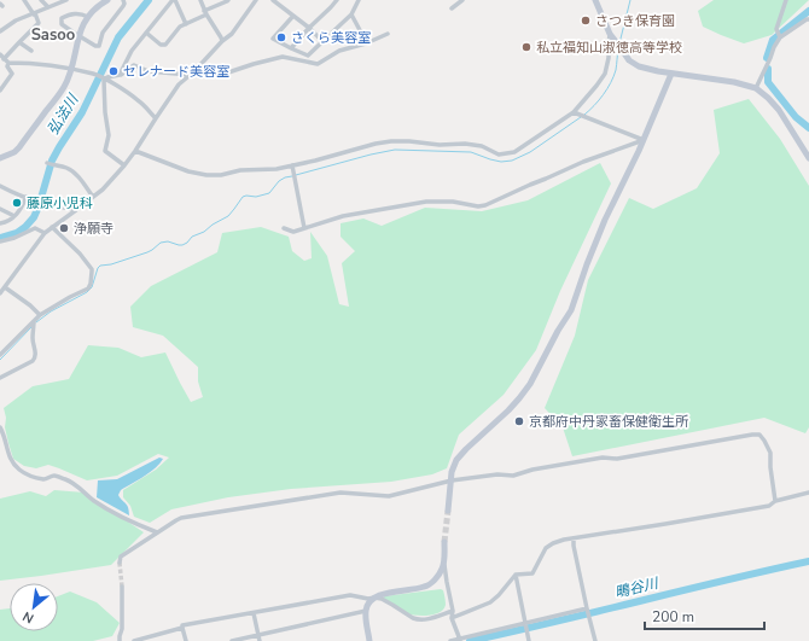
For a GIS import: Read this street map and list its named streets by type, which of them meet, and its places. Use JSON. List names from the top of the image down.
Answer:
{
  "districts": ["Sasoo"],
  "water": ["弘法川", "鴫谷川"],
  "places": [
    "さつき保育園",
    "さくら美容室",
    "私立福知山淑徳高等学校",
    "セレナード美容室",
    "藤原小児科",
    "浄願寺",
    "京都府中丹家畜保健衛生所"
  ],
  "scale_bar": "200 m",
  "north": "bottom left"
}
